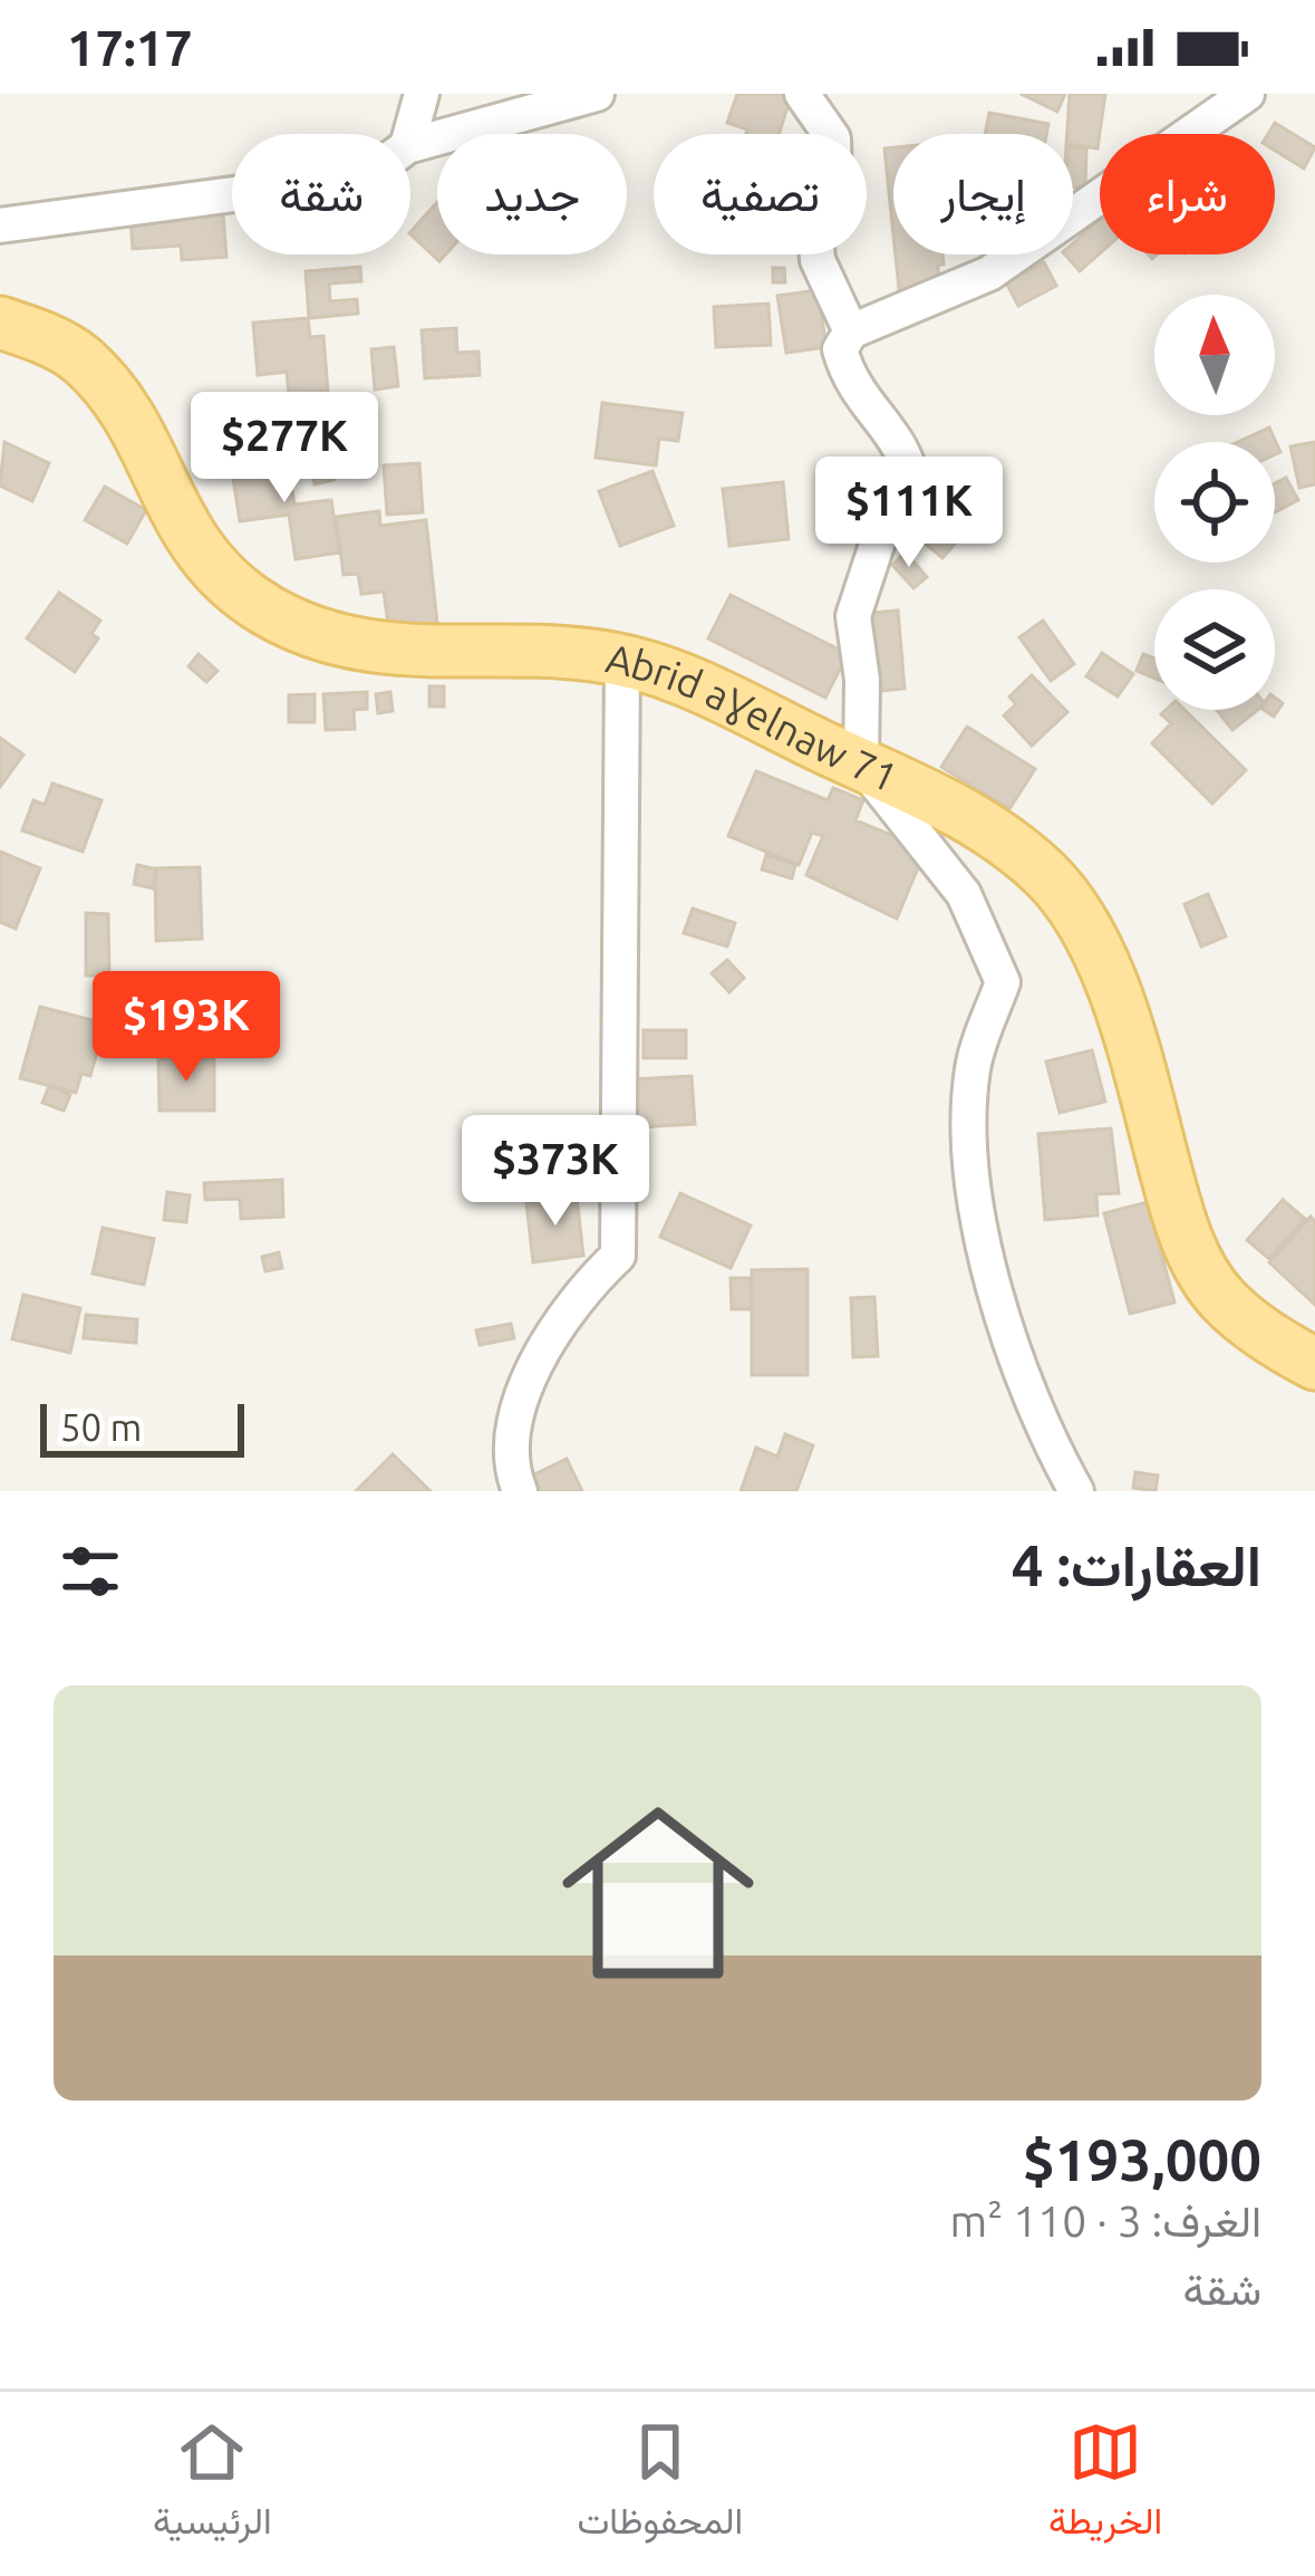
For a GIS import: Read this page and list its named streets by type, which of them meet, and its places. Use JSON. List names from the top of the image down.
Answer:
{
  "streets": {
    "main road": ["Abrid aɣelnaw 71"]
  },
  "scale_bar": "50 m",
  "north": "top",
  "page": {
    "status": "17:17",
    "chip": [
      "شراء",
      "إيجار",
      "تصفية",
      "جديد",
      "شقة"
    ],
    "price": [
      "$277K",
      "$111K",
      "$193K",
      "$373K"
    ],
    "scale": "50 m",
    "heading": "العقارات: 4",
    "list": [
      {
        "name": "$193,000",
        "note": "الغرف: 3 · 110 m² · شقة"
      }
    ],
    "tabs": ["الخريطة", "المحفوظات", "الرئيسية"]
  }
}
